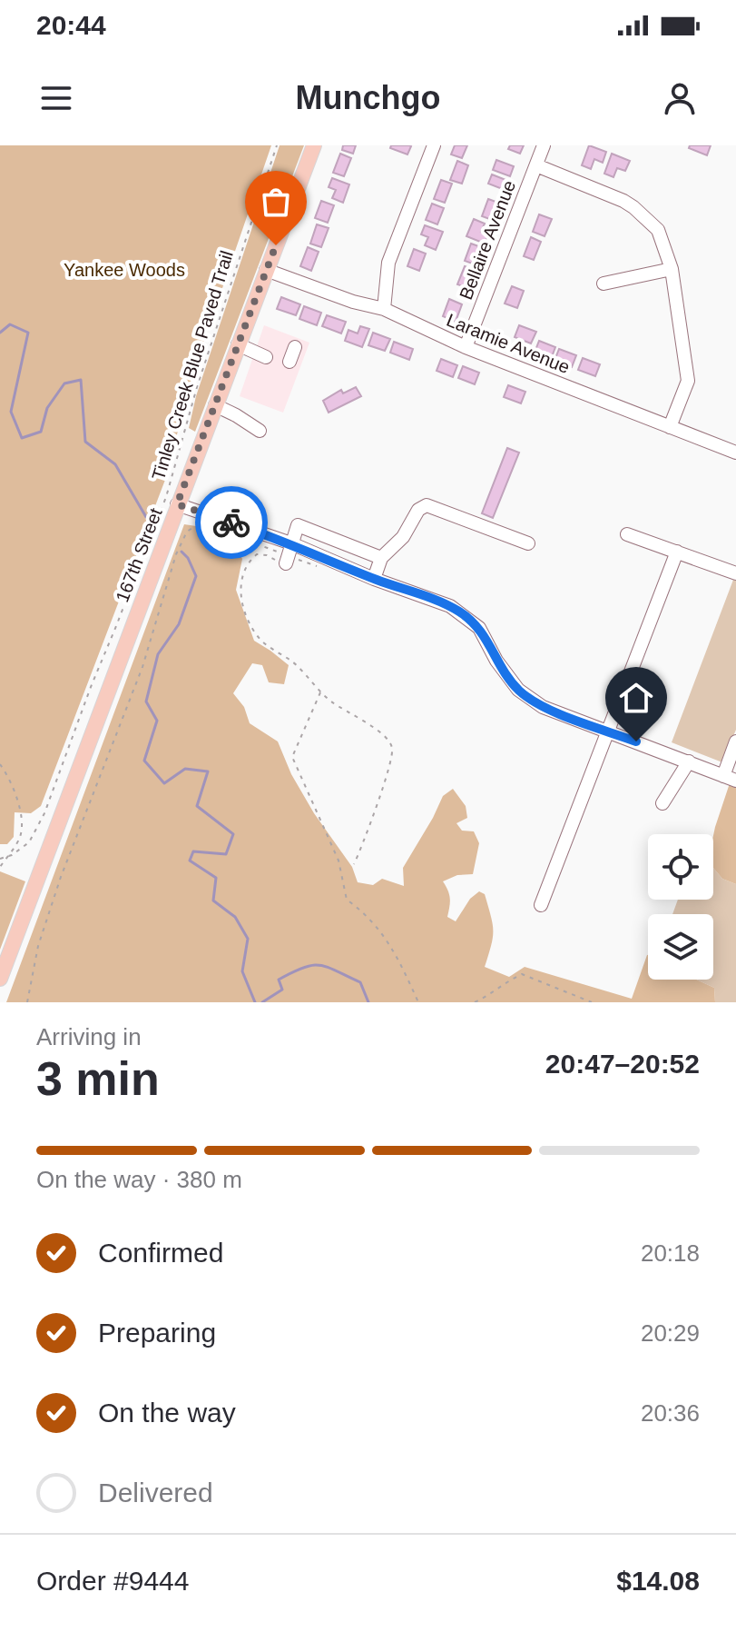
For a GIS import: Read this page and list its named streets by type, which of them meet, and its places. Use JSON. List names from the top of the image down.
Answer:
{
  "streets": {
    "main road": ["167th Street"],
    "street": ["Bellaire Avenue", "Laramie Avenue"],
    "path": ["Tinley Creek Blue Paved Trail"]
  },
  "crossings": [
    ["Bellaire Avenue", "Laramie Avenue"],
    ["Laramie Avenue", "167th Street"]
  ],
  "parks": ["Yankee Woods"],
  "page": {
    "status": "20:44",
    "header": "Munchgo",
    "heading": ["3 min", "Arriving in", "20:47–20:52"],
    "panel": ["Order #9444", "$14.08"],
    "bar": "On the way · 380 m",
    "list": [
      ["Confirmed", "20:18"],
      ["Preparing", "20:29"],
      ["On the way", "20:36"],
      "Delivered"
    ]
  }
}
